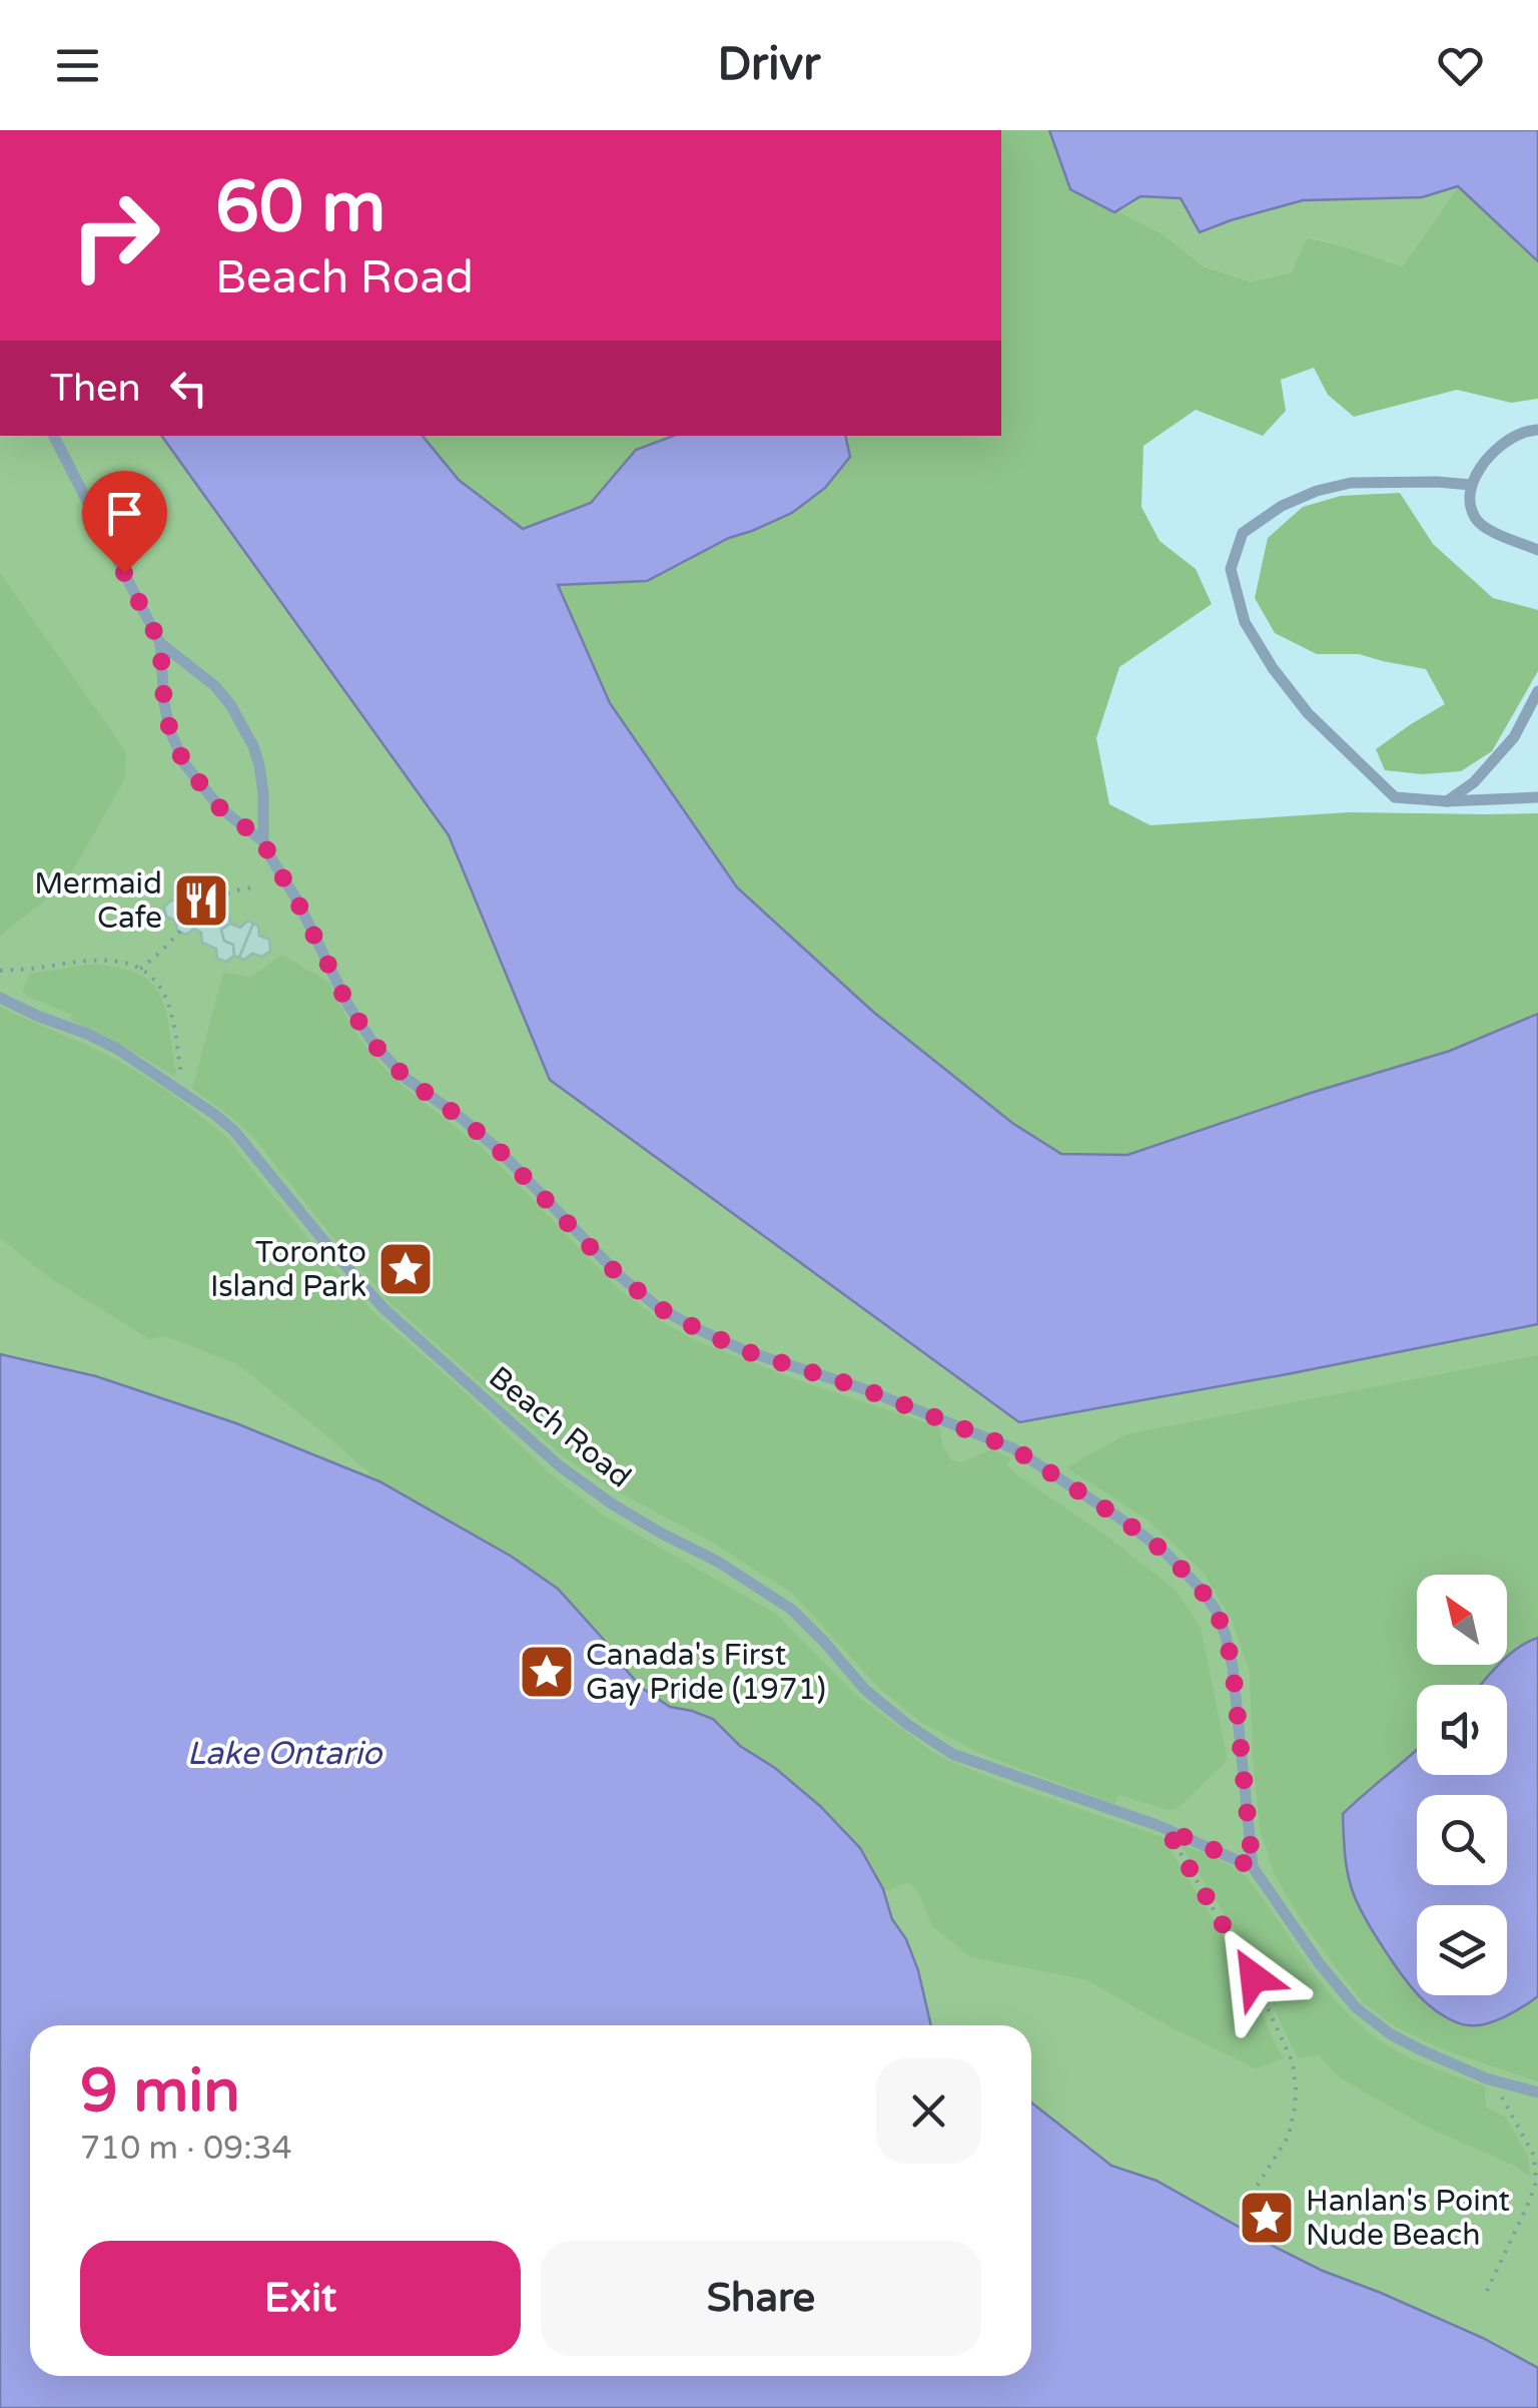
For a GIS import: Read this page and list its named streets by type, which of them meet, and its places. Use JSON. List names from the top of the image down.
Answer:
{
  "streets": {
    "lane": ["Beach Road"]
  },
  "water": ["Lake Ontario"],
  "places": {
    "restaurant": ["Mermaid Cafe"],
    "place": ["Toronto Island Park", "Canada's First Gay Pride (1971)", "Hanlan's Point Nude Beach"]
  },
  "north": "top left",
  "page": {
    "header": "Drivr",
    "turn": ["60 m", "Beach Road"],
    "then": "Then",
    "heading": ["9 min", "710 m · 09:34"],
    "buttons": ["Exit", "Share"]
  }
}
